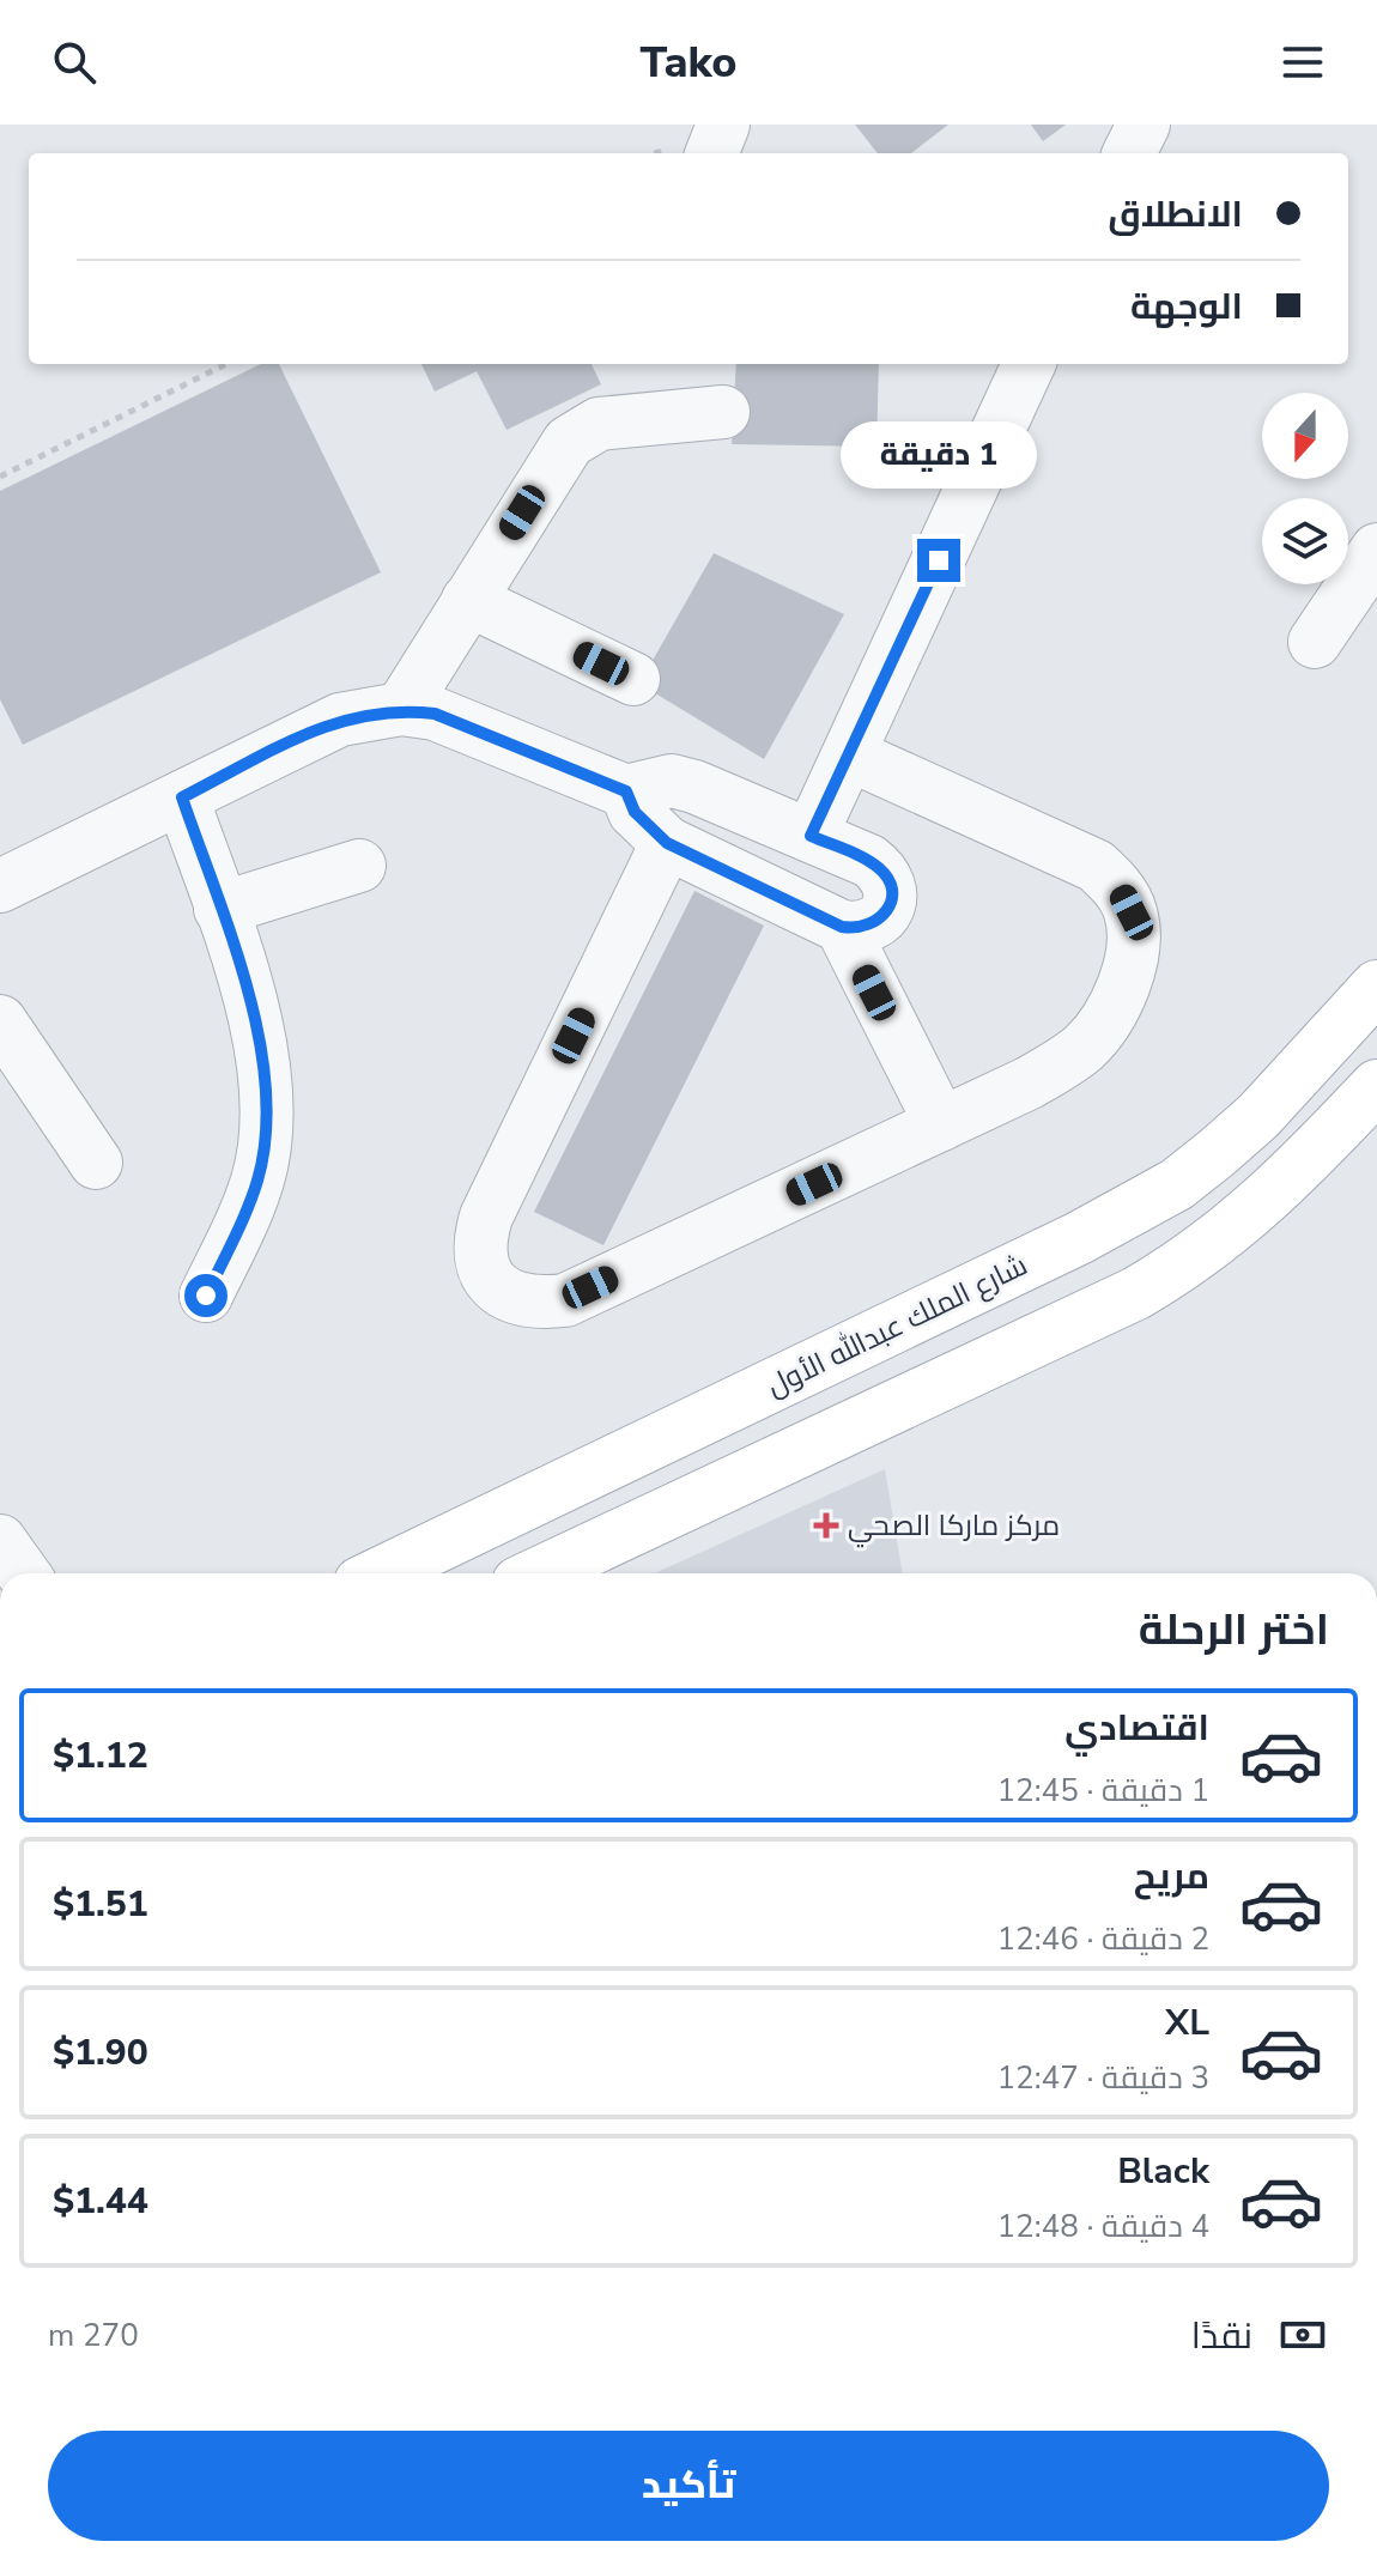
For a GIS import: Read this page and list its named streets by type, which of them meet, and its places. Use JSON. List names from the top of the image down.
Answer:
{
  "streets": {
    "main road": ["شارع الملك عبدالله الأول"]
  },
  "places": {
    "health": ["مركز ماركا الصحي"]
  },
  "north": "bottom",
  "page": {
    "header": "Tako",
    "banner": ["الانطلاق", "الوجهة"],
    "bubble": "1 دقيقة",
    "heading": "اختر الرحلة",
    "list": [
      {
        "name": "اقتصادي",
        "note": "1 دقيقة · 12:45",
        "value": "$1.12"
      },
      {
        "name": "مريح",
        "note": "2 دقيقة · 12:46",
        "value": "$1.51"
      },
      {
        "name": "XL",
        "note": "3 دقيقة · 12:47",
        "value": "$1.90"
      },
      {
        "name": "Black",
        "note": "4 دقيقة · 12:48",
        "value": "$1.44"
      }
    ],
    "pay": ["نقدًا", "270 m"],
    "buttons": "تأكيد"
  }
}
